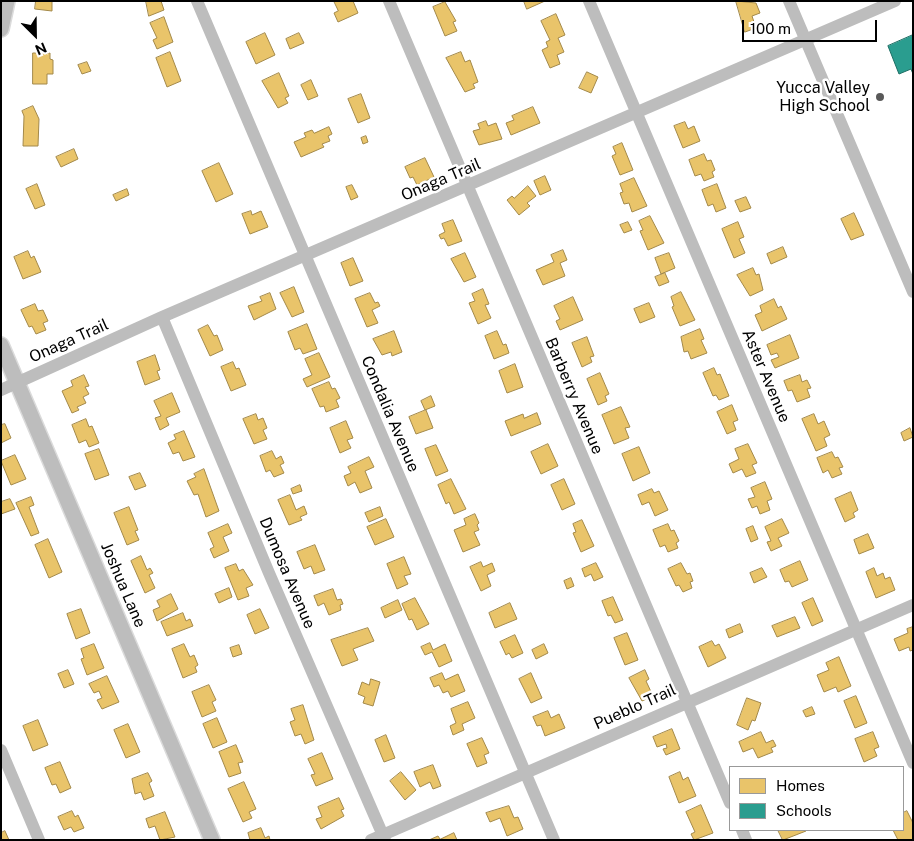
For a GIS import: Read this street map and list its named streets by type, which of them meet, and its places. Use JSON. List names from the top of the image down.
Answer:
{
  "streets": {
    "main road": ["Joshua Lane"],
    "street": [
      "Onaga Trail",
      "Aster Avenue",
      "Barberry Avenue",
      "Condalia Avenue",
      "Dumosa Avenue",
      "Pueblo Trail"
    ]
  },
  "crossings": [
    ["Onaga Trail", "Aster Avenue"],
    ["Onaga Trail", "Barberry Avenue"],
    ["Onaga Trail", "Condalia Avenue"],
    ["Onaga Trail", "Dumosa Avenue"],
    ["Onaga Trail", "Joshua Lane"],
    ["Aster Avenue", "Pueblo Trail"],
    ["Barberry Avenue", "Pueblo Trail"],
    ["Condalia Avenue", "Pueblo Trail"],
    ["Dumosa Avenue", "Pueblo Trail"]
  ],
  "places": ["Yucca Valley High School"],
  "legend": ["Homes", "Schools"],
  "scale_bar": "100 m",
  "north": "bottom right"
}
